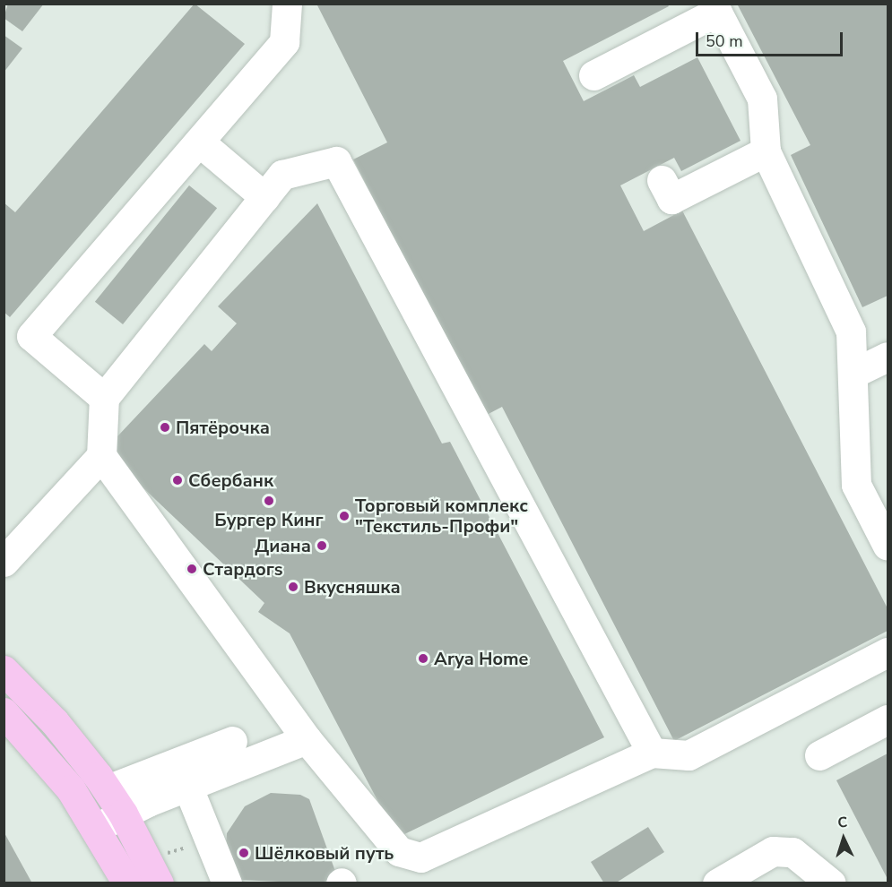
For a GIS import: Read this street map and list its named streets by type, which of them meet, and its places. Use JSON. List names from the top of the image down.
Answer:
{
  "places": [
    "Пятёрочка",
    "Сбербанк",
    "Бургер Кинг",
    "Торговый комплекс \"Текстиль-Профи\"",
    "Диана",
    "Стардогs",
    "Вкусняшка",
    "Arya Home",
    "Шёлковый путь"
  ],
  "scale_bar": "50 m",
  "north": "top"
}
